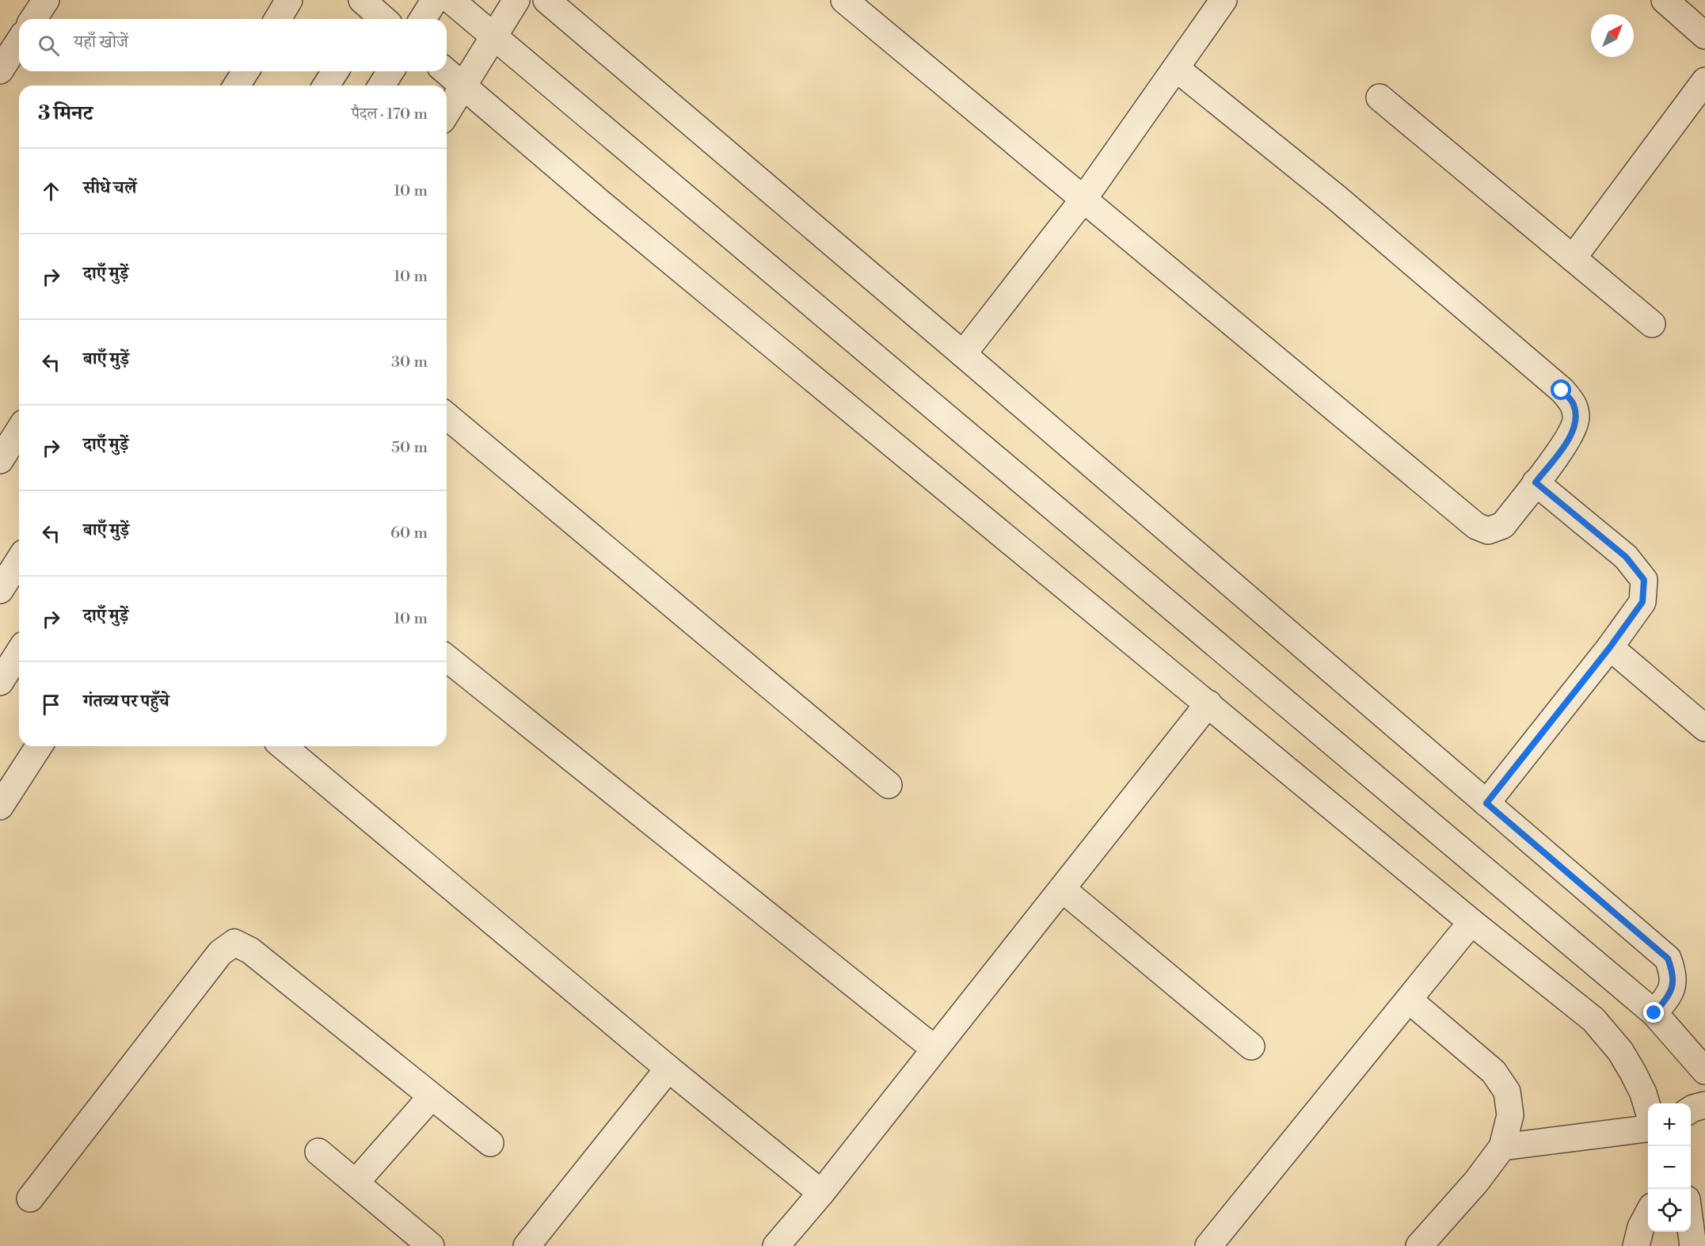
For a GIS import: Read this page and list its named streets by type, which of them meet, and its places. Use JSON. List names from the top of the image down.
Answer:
{
  "north": "top right",
  "page": {
    "search": "यहाँ खोजें",
    "heading": ["3 मिनट", "पैदल · 170 m"],
    "list": [
      ["सीधे चलें", "10 m"],
      ["दाएँ मुड़ें", "10 m"],
      ["बाएँ मुड़ें", "30 m"],
      ["दाएँ मुड़ें", "50 m"],
      ["बाएँ मुड़ें", "60 m"],
      ["दाएँ मुड़ें", "10 m"],
      "गंतव्य पर पहुँचे"
    ],
    "map_buttons": ["+", "−"]
  }
}
